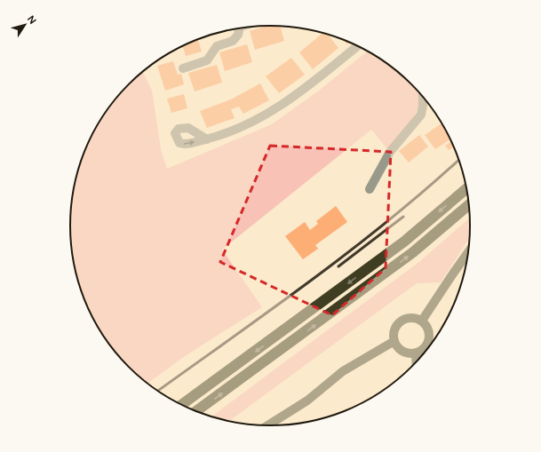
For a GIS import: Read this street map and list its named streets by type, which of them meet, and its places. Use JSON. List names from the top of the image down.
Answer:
{
  "north": "top right"
}
